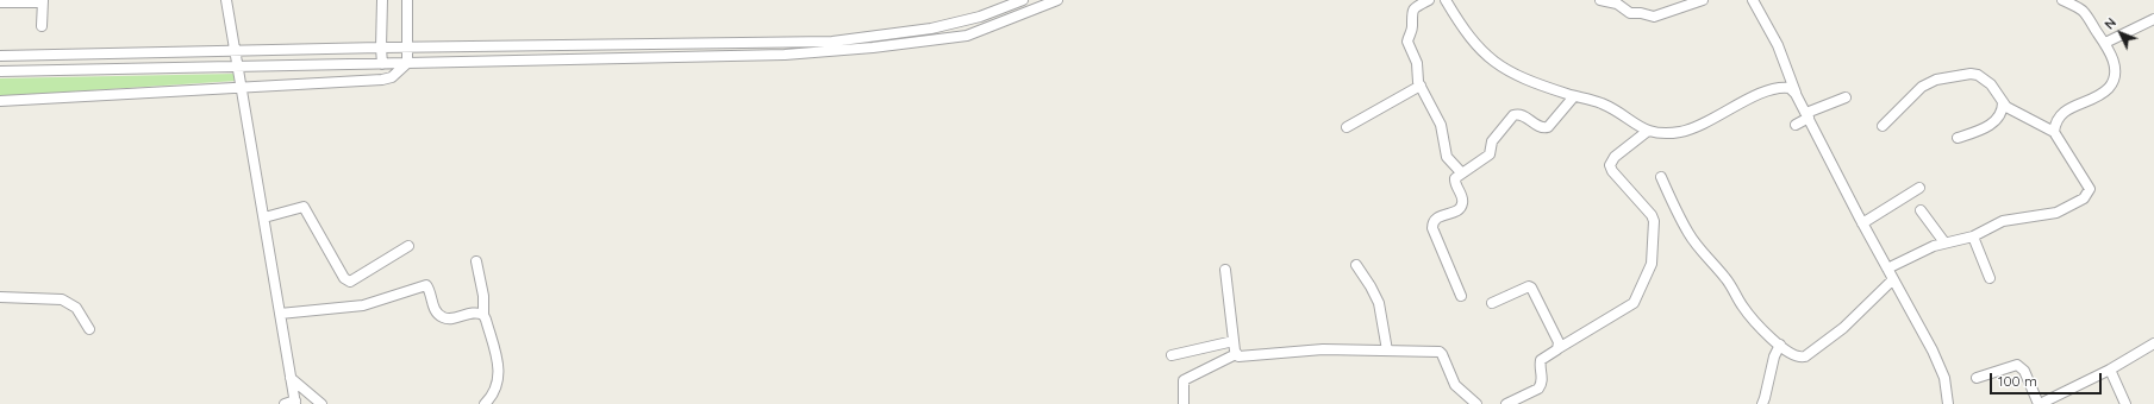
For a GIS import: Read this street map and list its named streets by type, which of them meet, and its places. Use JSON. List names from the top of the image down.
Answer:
{
  "scale_bar": "100 m",
  "north": "top left"
}
